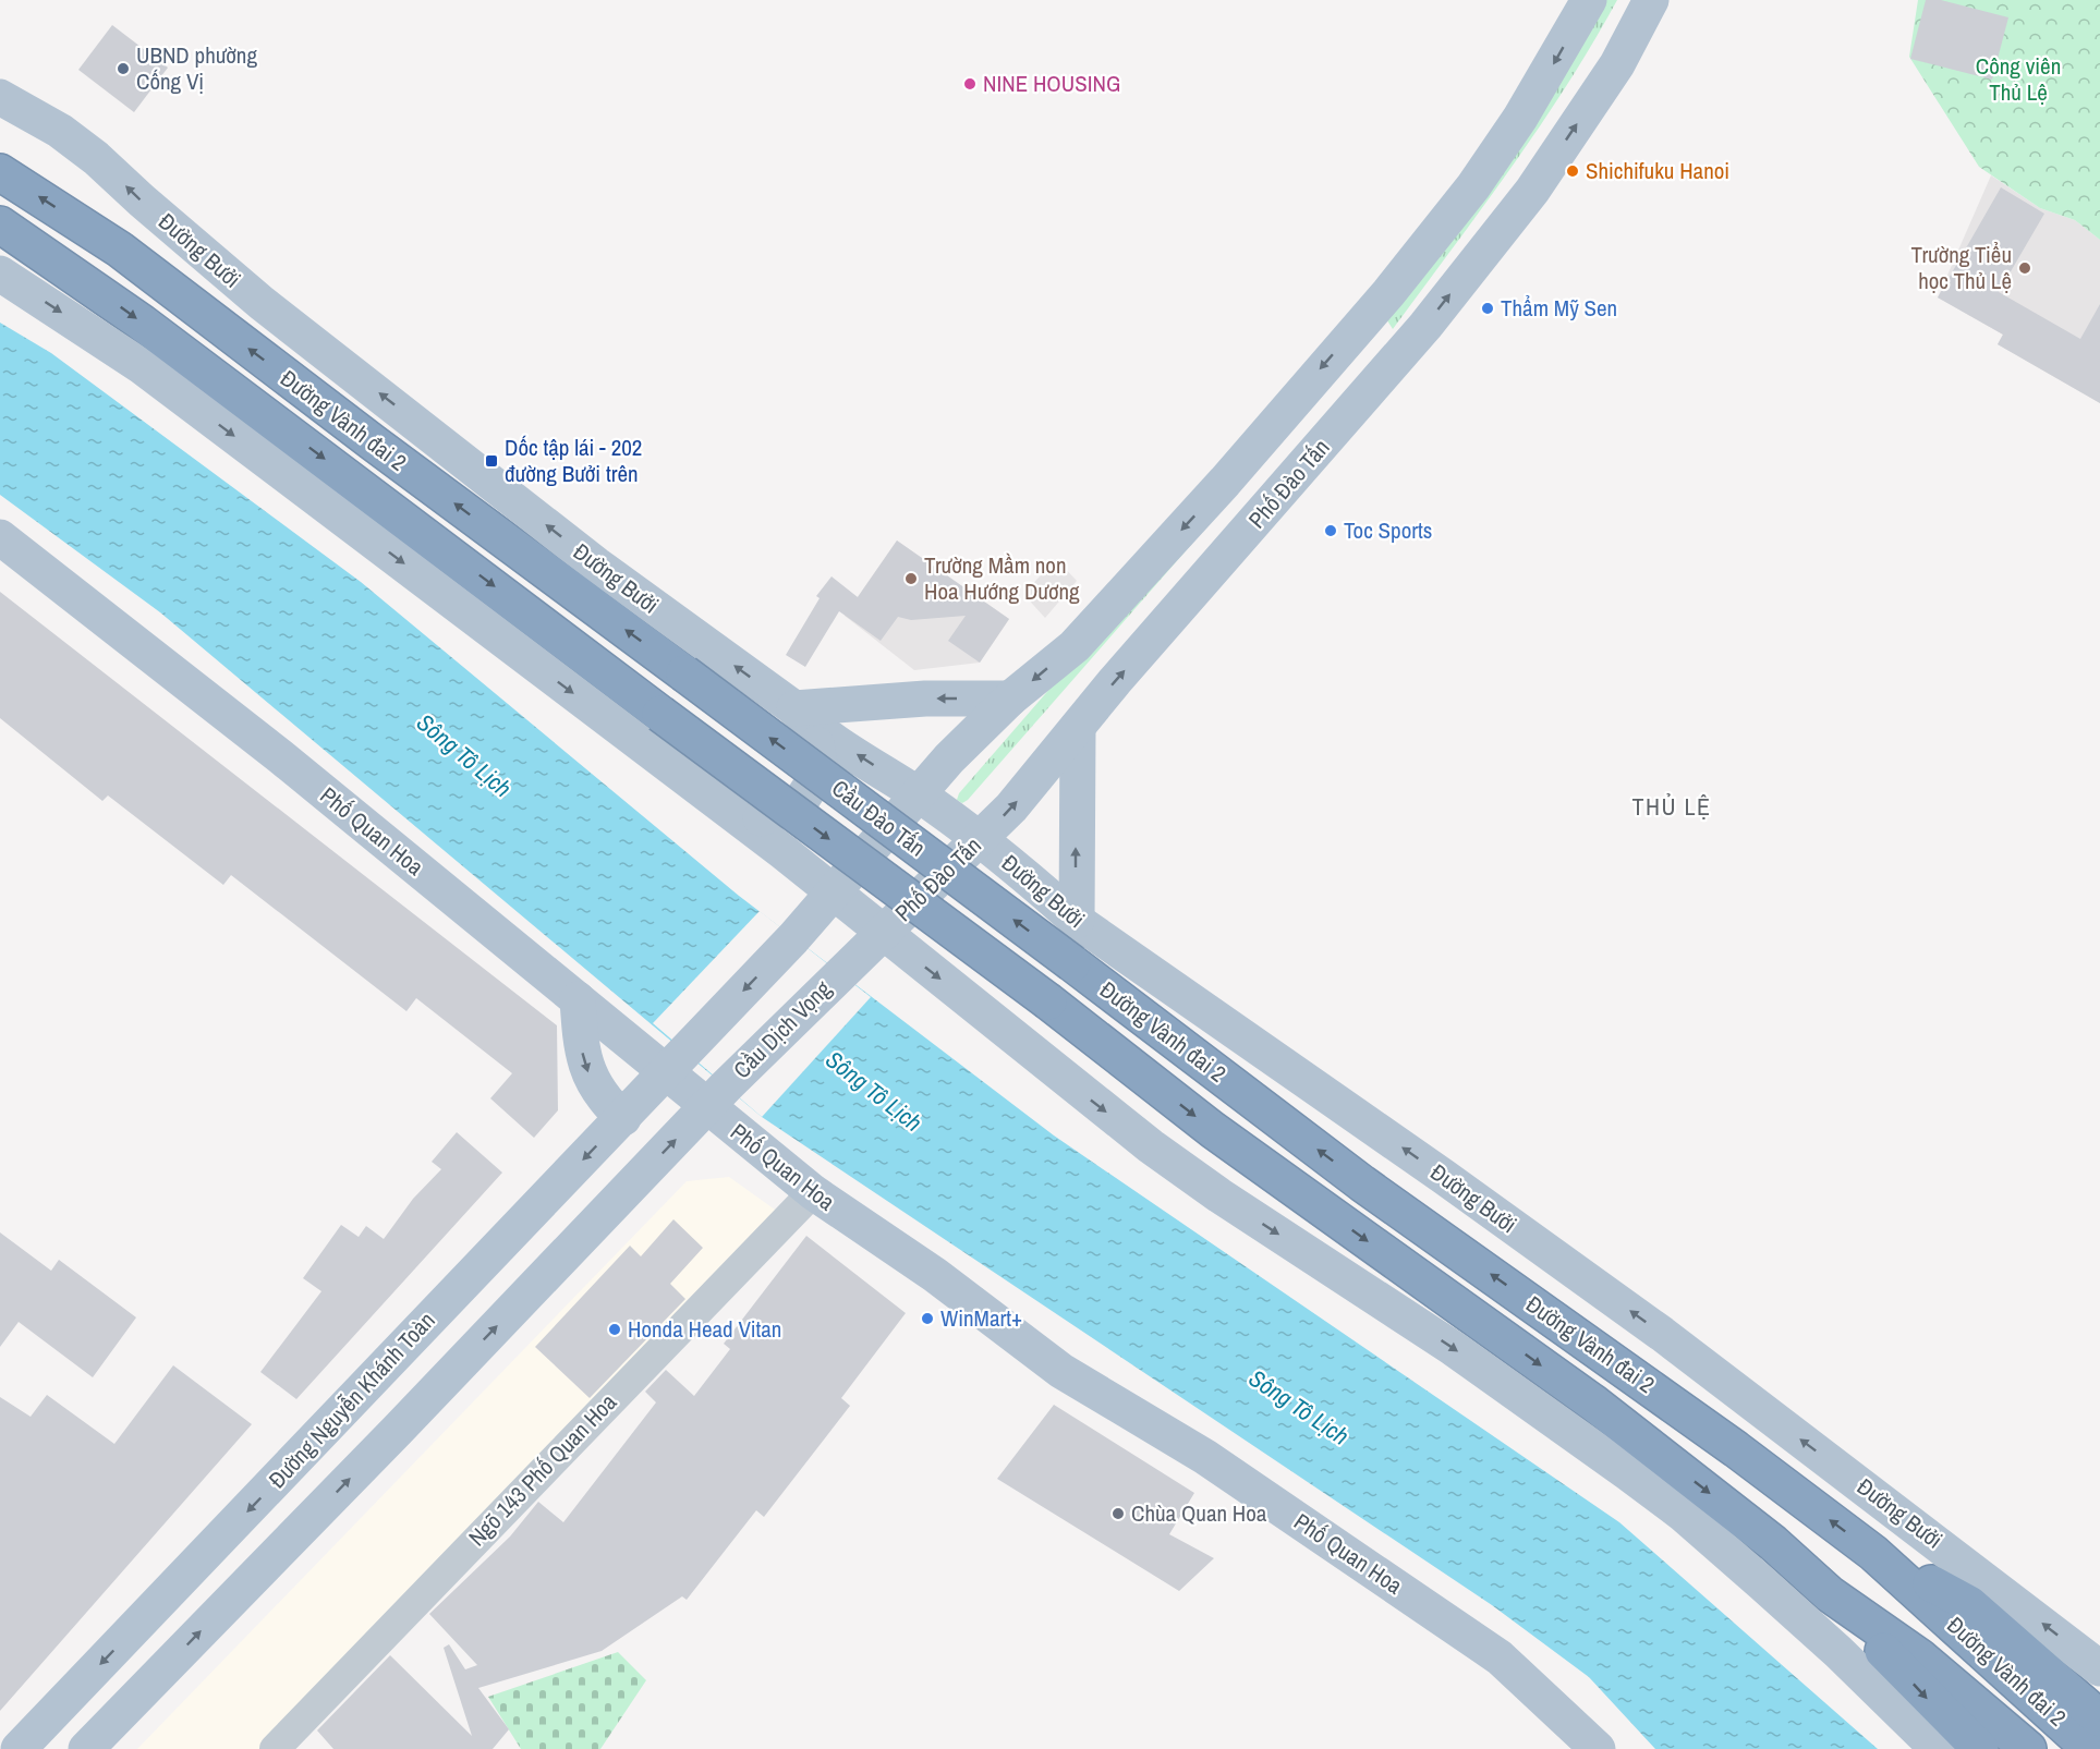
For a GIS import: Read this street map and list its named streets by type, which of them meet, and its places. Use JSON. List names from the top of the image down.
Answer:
{
  "streets": {
    "highway": ["Đường Vành đai 2", "Cầu Đào Tấn"],
    "main road": [
      "Đường Bưởi",
      "Phố Đào Tấn",
      "Phố Quan Hoa",
      "Cầu Dịch Vọng",
      "Đường Nguyễn Khánh Toàn"
    ],
    "street": ["Ngõ 143 Phố Quan Hoa"]
  },
  "crossings": [
    ["Đường Bưởi", "Phố Đào Tấn"],
    ["Đường Vành đai 2", "Cầu Đào Tấn"],
    ["Phố Đào Tấn", "Cầu Dịch Vọng"],
    ["Phố Quan Hoa", "Cầu Dịch Vọng"],
    ["Phố Quan Hoa", "Đường Nguyễn Khánh Toàn"],
    ["Phố Quan Hoa", "Ngõ 143 Phố Quan Hoa"]
  ],
  "districts": ["THỦ LỆ"],
  "water": ["Sông Tô Lịch"],
  "parks": ["Công viên Thủ Lệ"],
  "places": {
    "other": [
      "UBND phường Cống Vị",
      "NINE HOUSING",
      "Shichifuku Hanoi",
      "Trường Tiểu học Thủ Lệ",
      "Thẩm Mỹ Sen",
      "Toc Sports",
      "Trường Mầm non Hoa Hướng Dương",
      "WinMart+",
      "Honda Head Vitan",
      "Chùa Quan Hoa"
    ],
    "transit": ["Dốc tập lái - 202 đường Bưởi trên"]
  }
}
